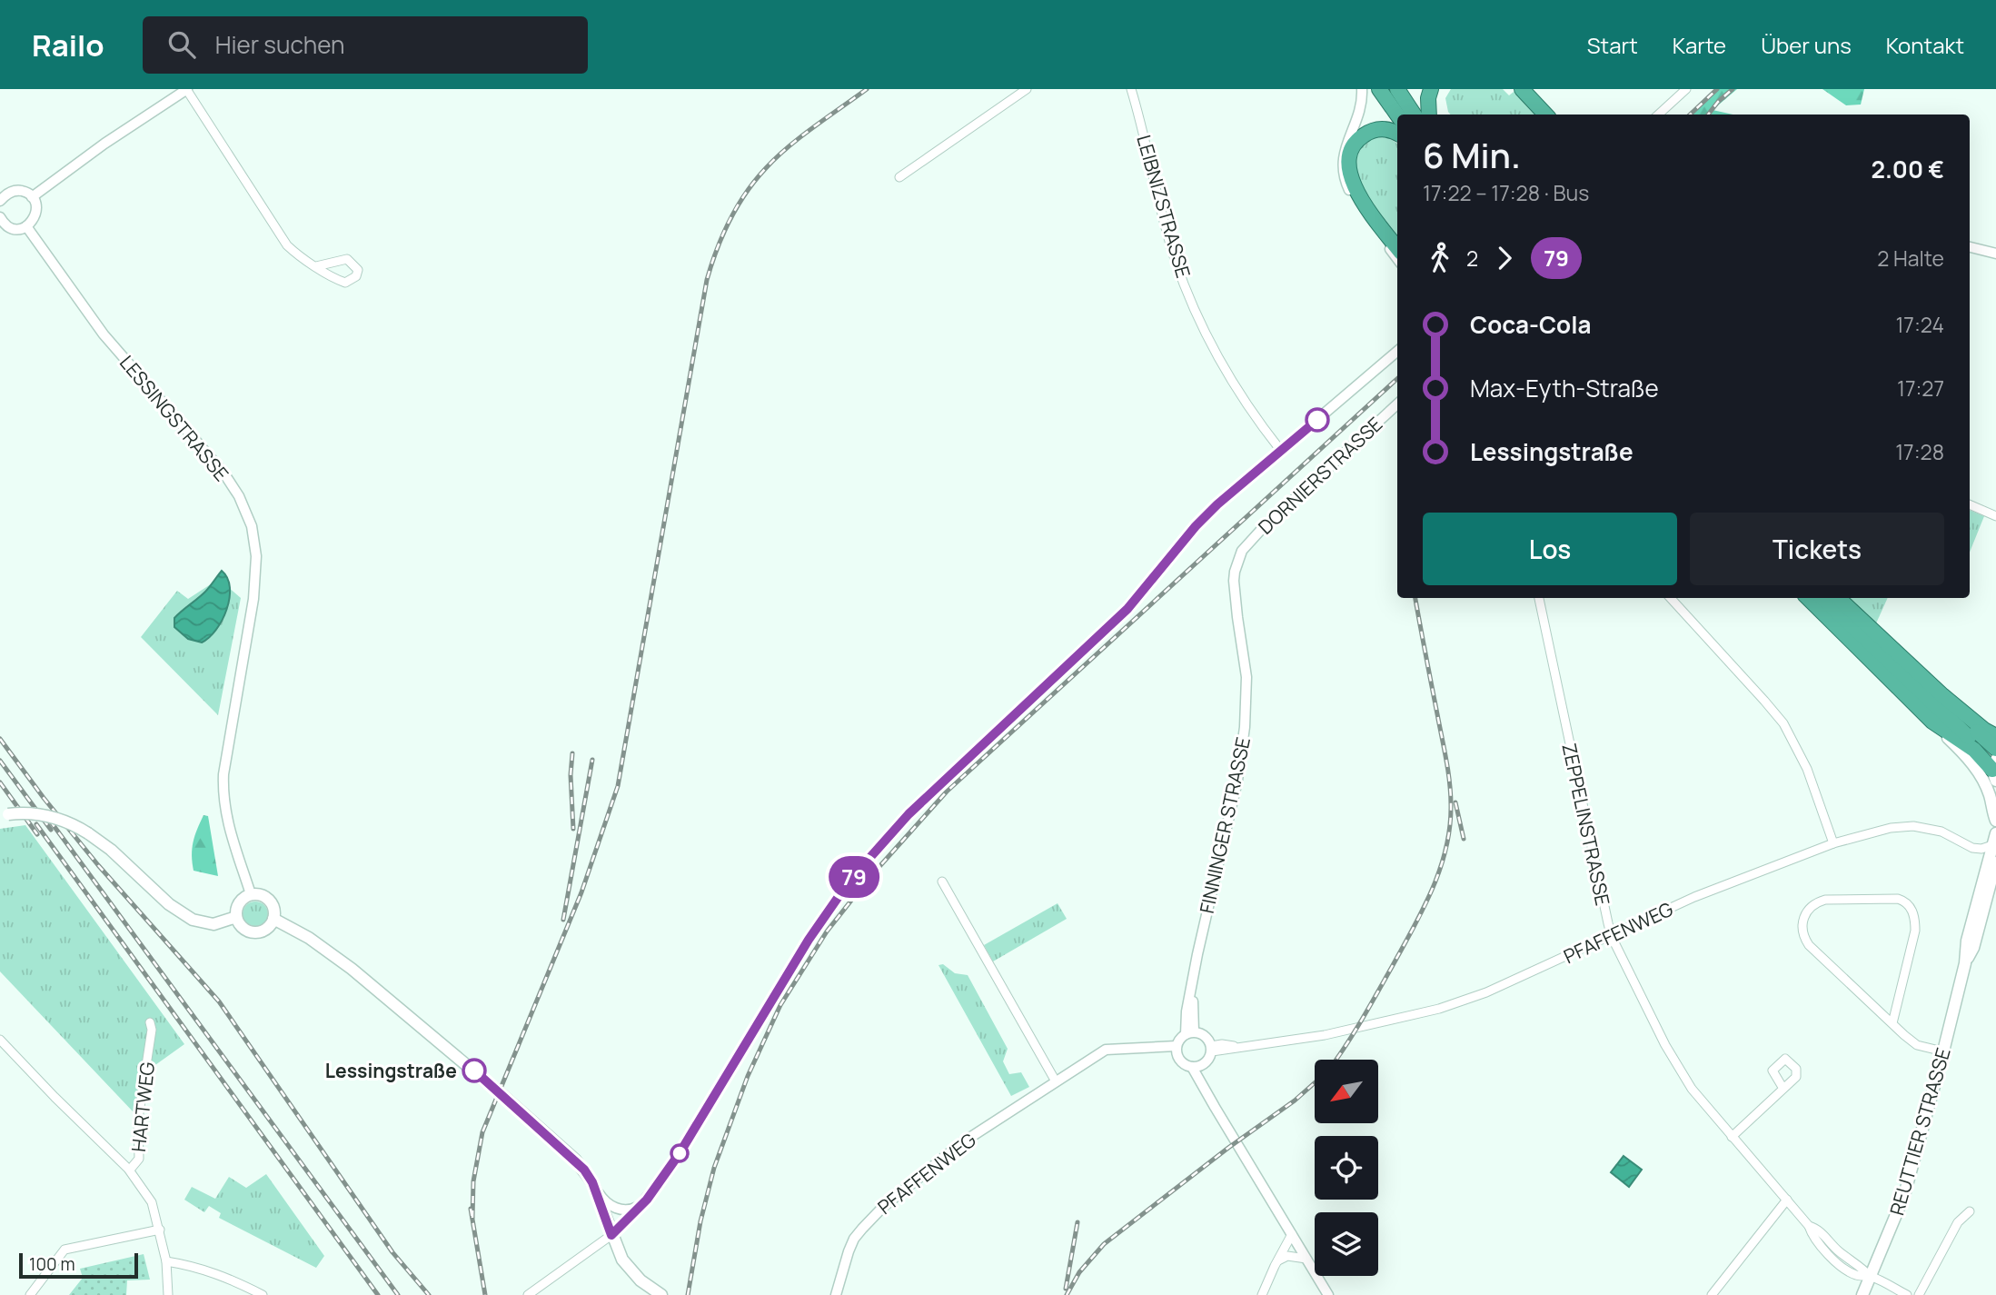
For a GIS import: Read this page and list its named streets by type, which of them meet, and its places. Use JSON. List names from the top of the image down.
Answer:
{
  "streets": {
    "main road": ["REUTTIER STRASSE"],
    "street": [
      "LEIBNIZSTRASSE",
      "LESSINGSTRASSE",
      "DORNIERSTRASSE",
      "ZEPPELINSTRASSE",
      "FINNINGER STRASSE",
      "PFAFFENWEG",
      "HARTWEG"
    ]
  },
  "crossings": [
    ["DORNIERSTRASSE", "FINNINGER STRASSE"],
    ["ZEPPELINSTRASSE", "PFAFFENWEG"],
    ["ZEPPELINSTRASSE", "REUTTIER STRASSE"],
    ["FINNINGER STRASSE", "PFAFFENWEG"],
    ["PFAFFENWEG", "REUTTIER STRASSE"]
  ],
  "places": ["Lessingstraße"],
  "lines": ["bus line 79"],
  "scale_bar": "100 m",
  "north": "bottom left",
  "page": {
    "header": "Railo",
    "search": "Hier suchen",
    "nav": [
      "Start",
      "Karte",
      "Über uns",
      "Kontakt"
    ],
    "on_map": "79",
    "heading": ["6 Min.", "17:22 – 17:28 · Bus", "2.00 €"],
    "legs": ["2", "79", "2 Halte"],
    "list": [
      {
        "name": "Coca-Cola",
        "value": "17:24"
      },
      {
        "name": "Max-Eyth-Straße",
        "value": "17:27"
      },
      {
        "name": "Lessingstraße",
        "value": "17:28"
      }
    ],
    "buttons": ["Los", "Tickets"],
    "scale": "100 m"
  }
}
